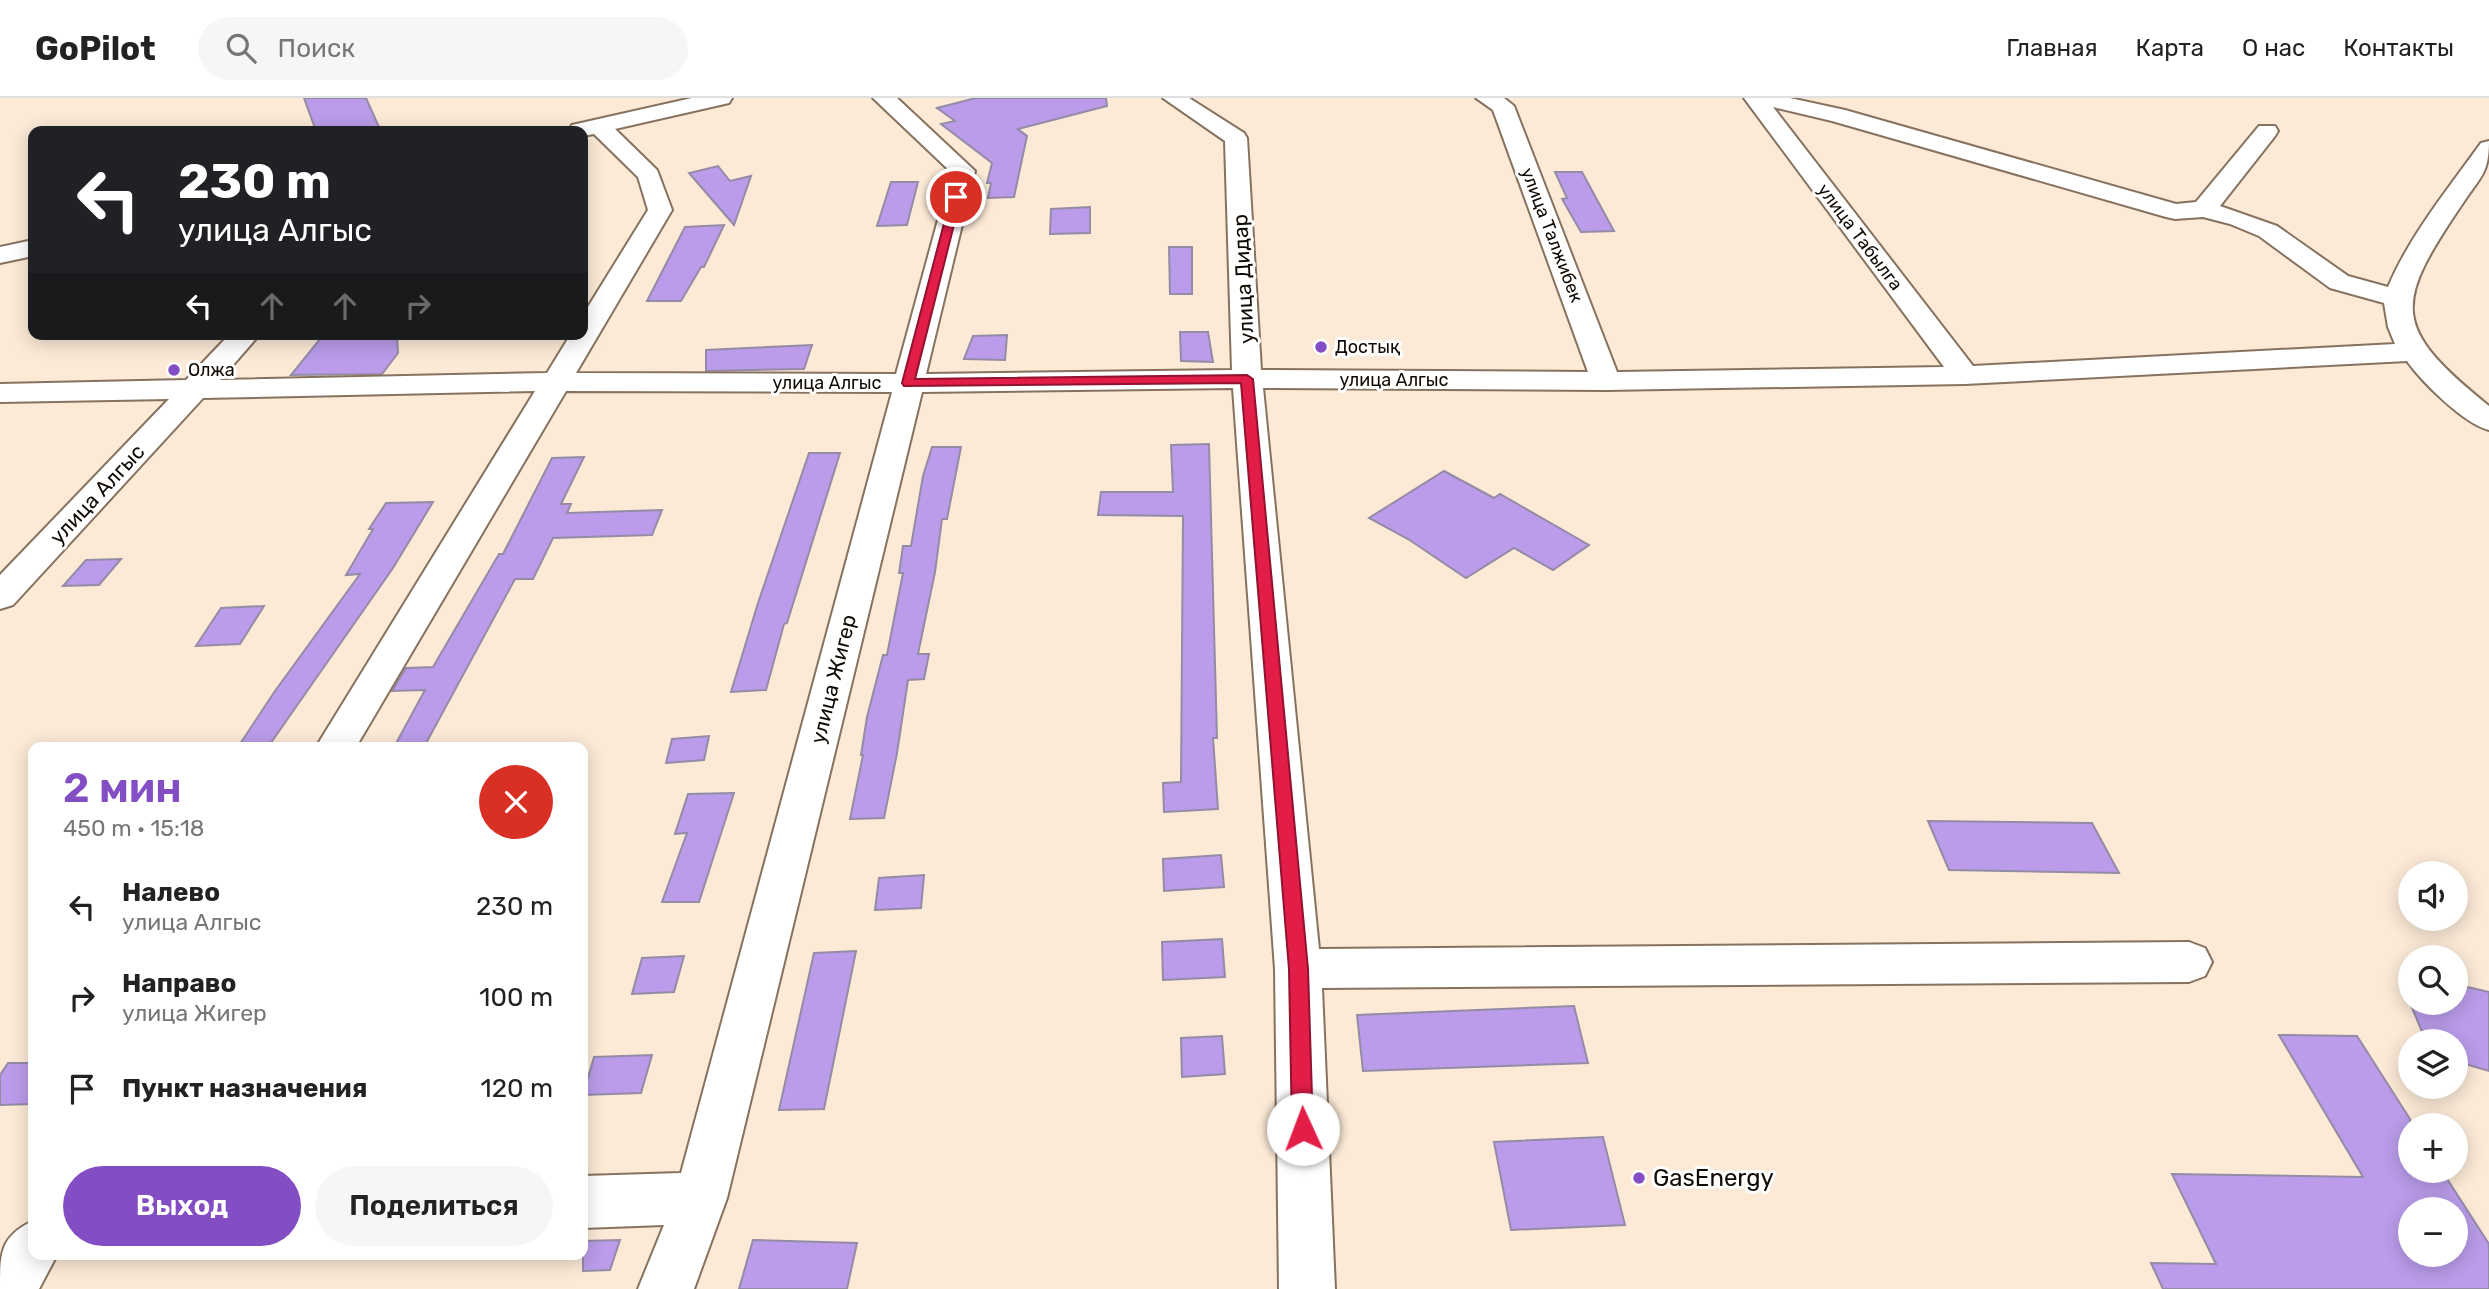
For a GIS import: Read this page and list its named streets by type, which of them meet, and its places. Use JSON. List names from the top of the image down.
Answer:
{
  "streets": {
    "street": [
      "улица Талжибек",
      "улица Табылга",
      "улица Дидар",
      "улица Алгыс",
      "улица Жигер"
    ]
  },
  "crossings": [
    ["улица Талжибек", "улица Алгыс"],
    ["улица Табылга", "улица Алгыс"],
    ["улица Дидар", "улица Алгыс"],
    ["улица Алгыс", "улица Жигер"]
  ],
  "places": ["Достық", "Олжа", "GasEnergy"],
  "page": {
    "header": "GoPilot",
    "search": "Поиск",
    "nav": [
      "Главная",
      "Карта",
      "О нас",
      "Контакты"
    ],
    "turn": ["230 m", "улица Алгыс"],
    "heading": ["2 мин", "450 m · 15:18"],
    "map_buttons": ["+", "−"],
    "list": [
      {
        "name": "Налево",
        "note": "улица Алгыс",
        "value": "230 m"
      },
      {
        "name": "Направо",
        "note": "улица Жигер",
        "value": "100 m"
      },
      {
        "name": "Пункт назначения",
        "value": "120 m"
      }
    ],
    "buttons": ["Выход", "Поделиться"]
  }
}
